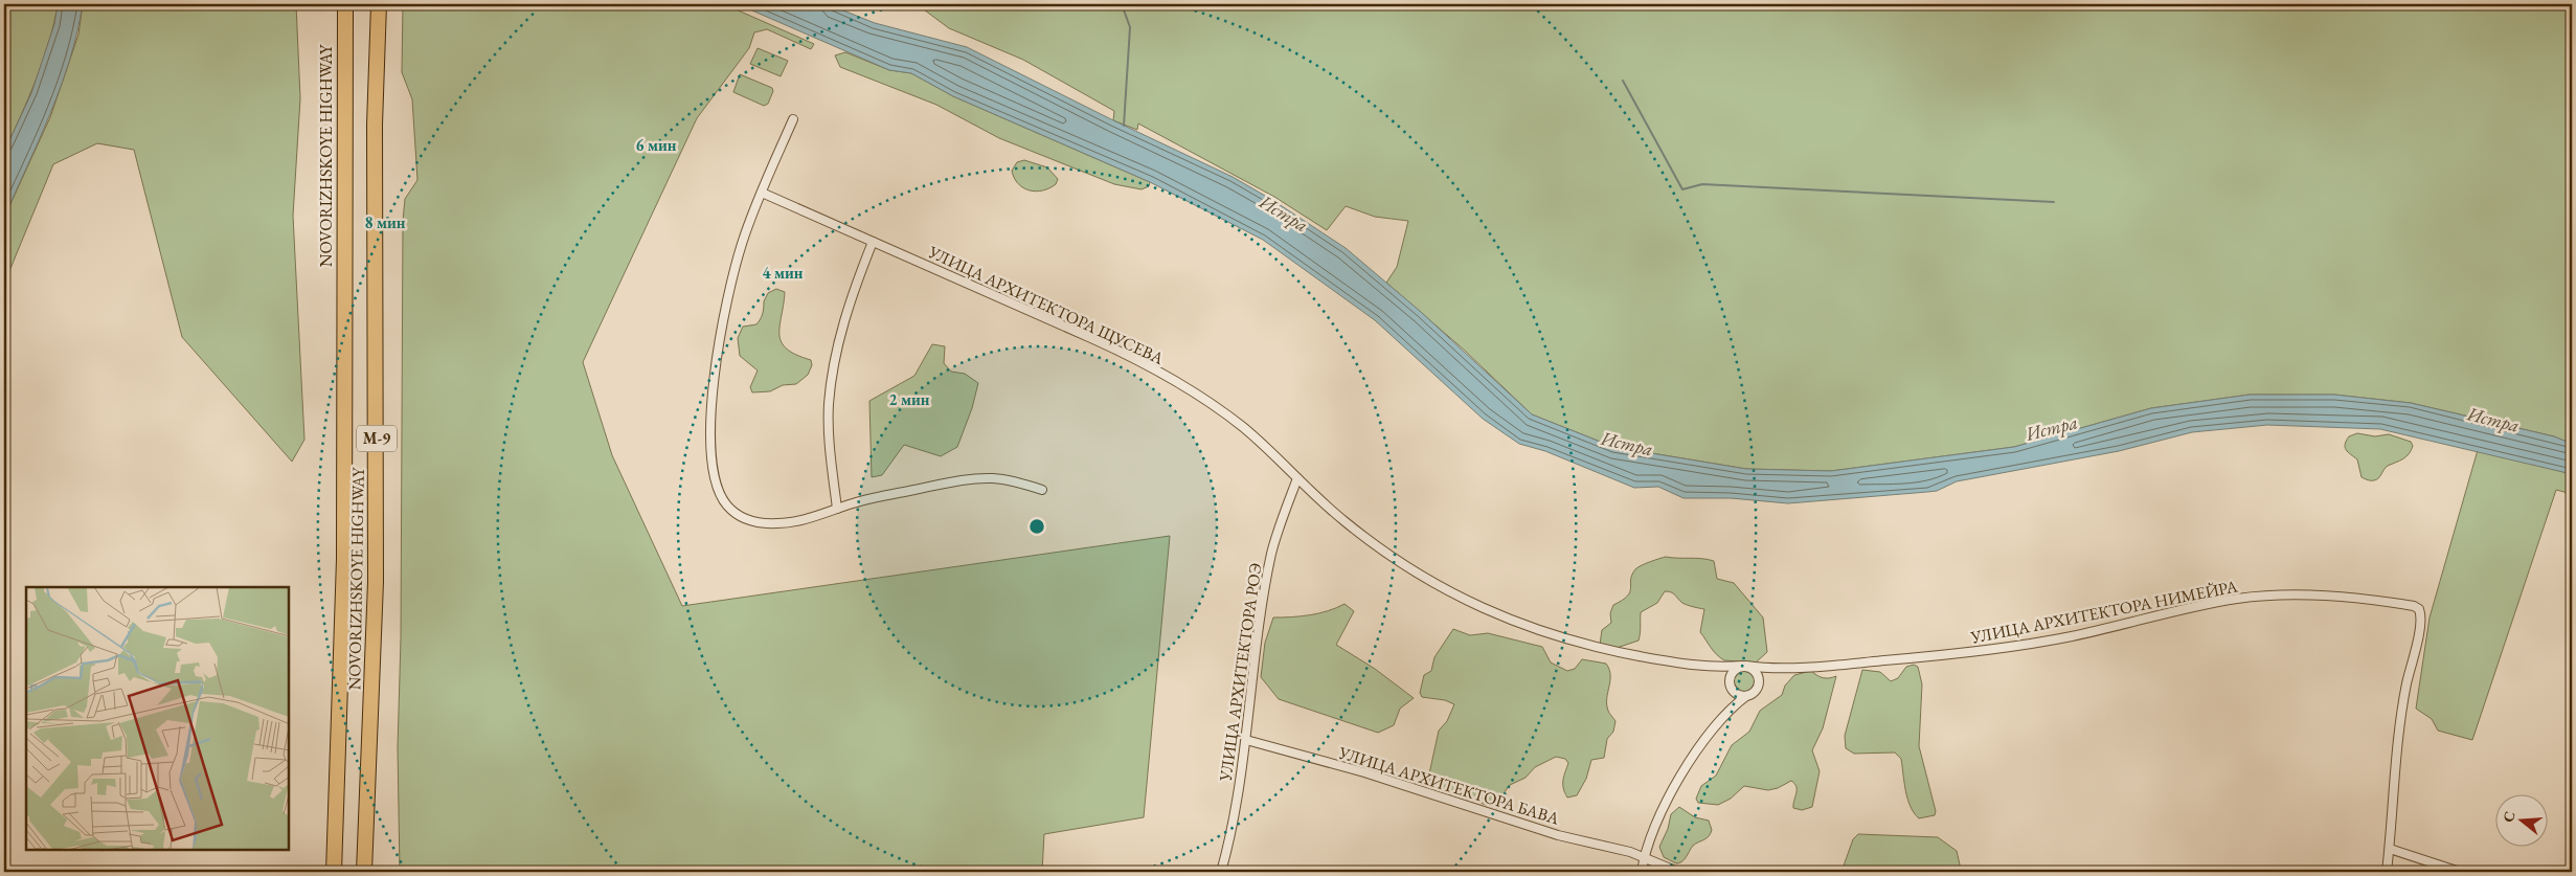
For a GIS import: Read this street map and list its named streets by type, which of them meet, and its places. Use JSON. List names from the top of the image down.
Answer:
{
  "streets": {
    "highway": ["NOVORIZHSKOYE HIGHWAY", "М-9"],
    "street": [
      "УЛИЦА АРХИТЕКТОРА ЩУСЕВА",
      "УЛИЦА АРХИТЕКТОРА НИМЕЙРА",
      "УЛИЦА АРХИТЕКТОРА РОЭ",
      "УЛИЦА АРХИТЕКТОРА БАВА"
    ]
  },
  "crossings": [
    ["УЛИЦА АРХИТЕКТОРА ЩУСЕВА", "УЛИЦА АРХИТЕКТОРА НИМЕЙРА"],
    ["УЛИЦА АРХИТЕКТОРА ЩУСЕВА", "УЛИЦА АРХИТЕКТОРА РОЭ"],
    ["УЛИЦА АРХИТЕКТОРА РОЭ", "УЛИЦА АРХИТЕКТОРА БАВА"]
  ],
  "water": ["Истра"],
  "north": "left",
  "rings": [
    "6 мин",
    "8 мин",
    "4 мин",
    "2 мин"
  ]
}
